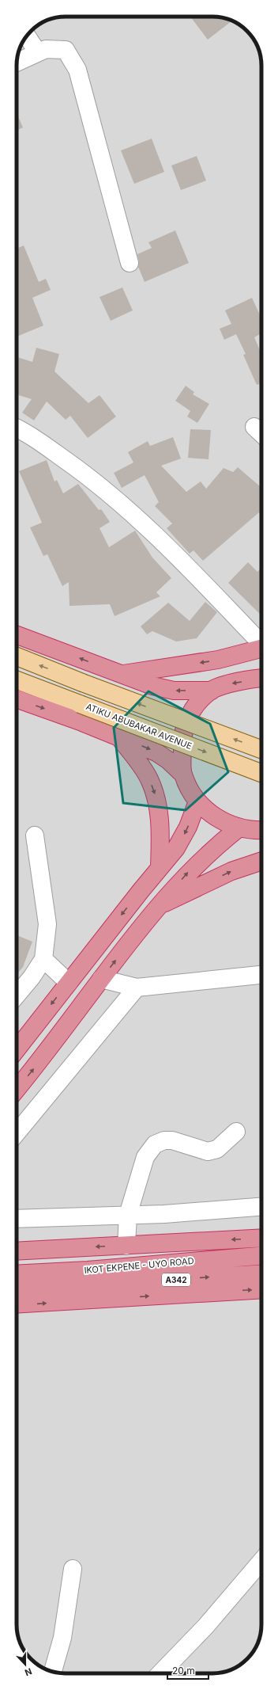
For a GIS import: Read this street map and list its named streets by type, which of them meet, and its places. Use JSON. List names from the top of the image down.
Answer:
{
  "streets": {
    "highway": ["IKOT EKPENE - UYO ROAD", "A342"],
    "main road": ["ATIKU ABUBAKAR AVENUE"]
  },
  "scale_bar": "20 m",
  "north": "bottom"
}
